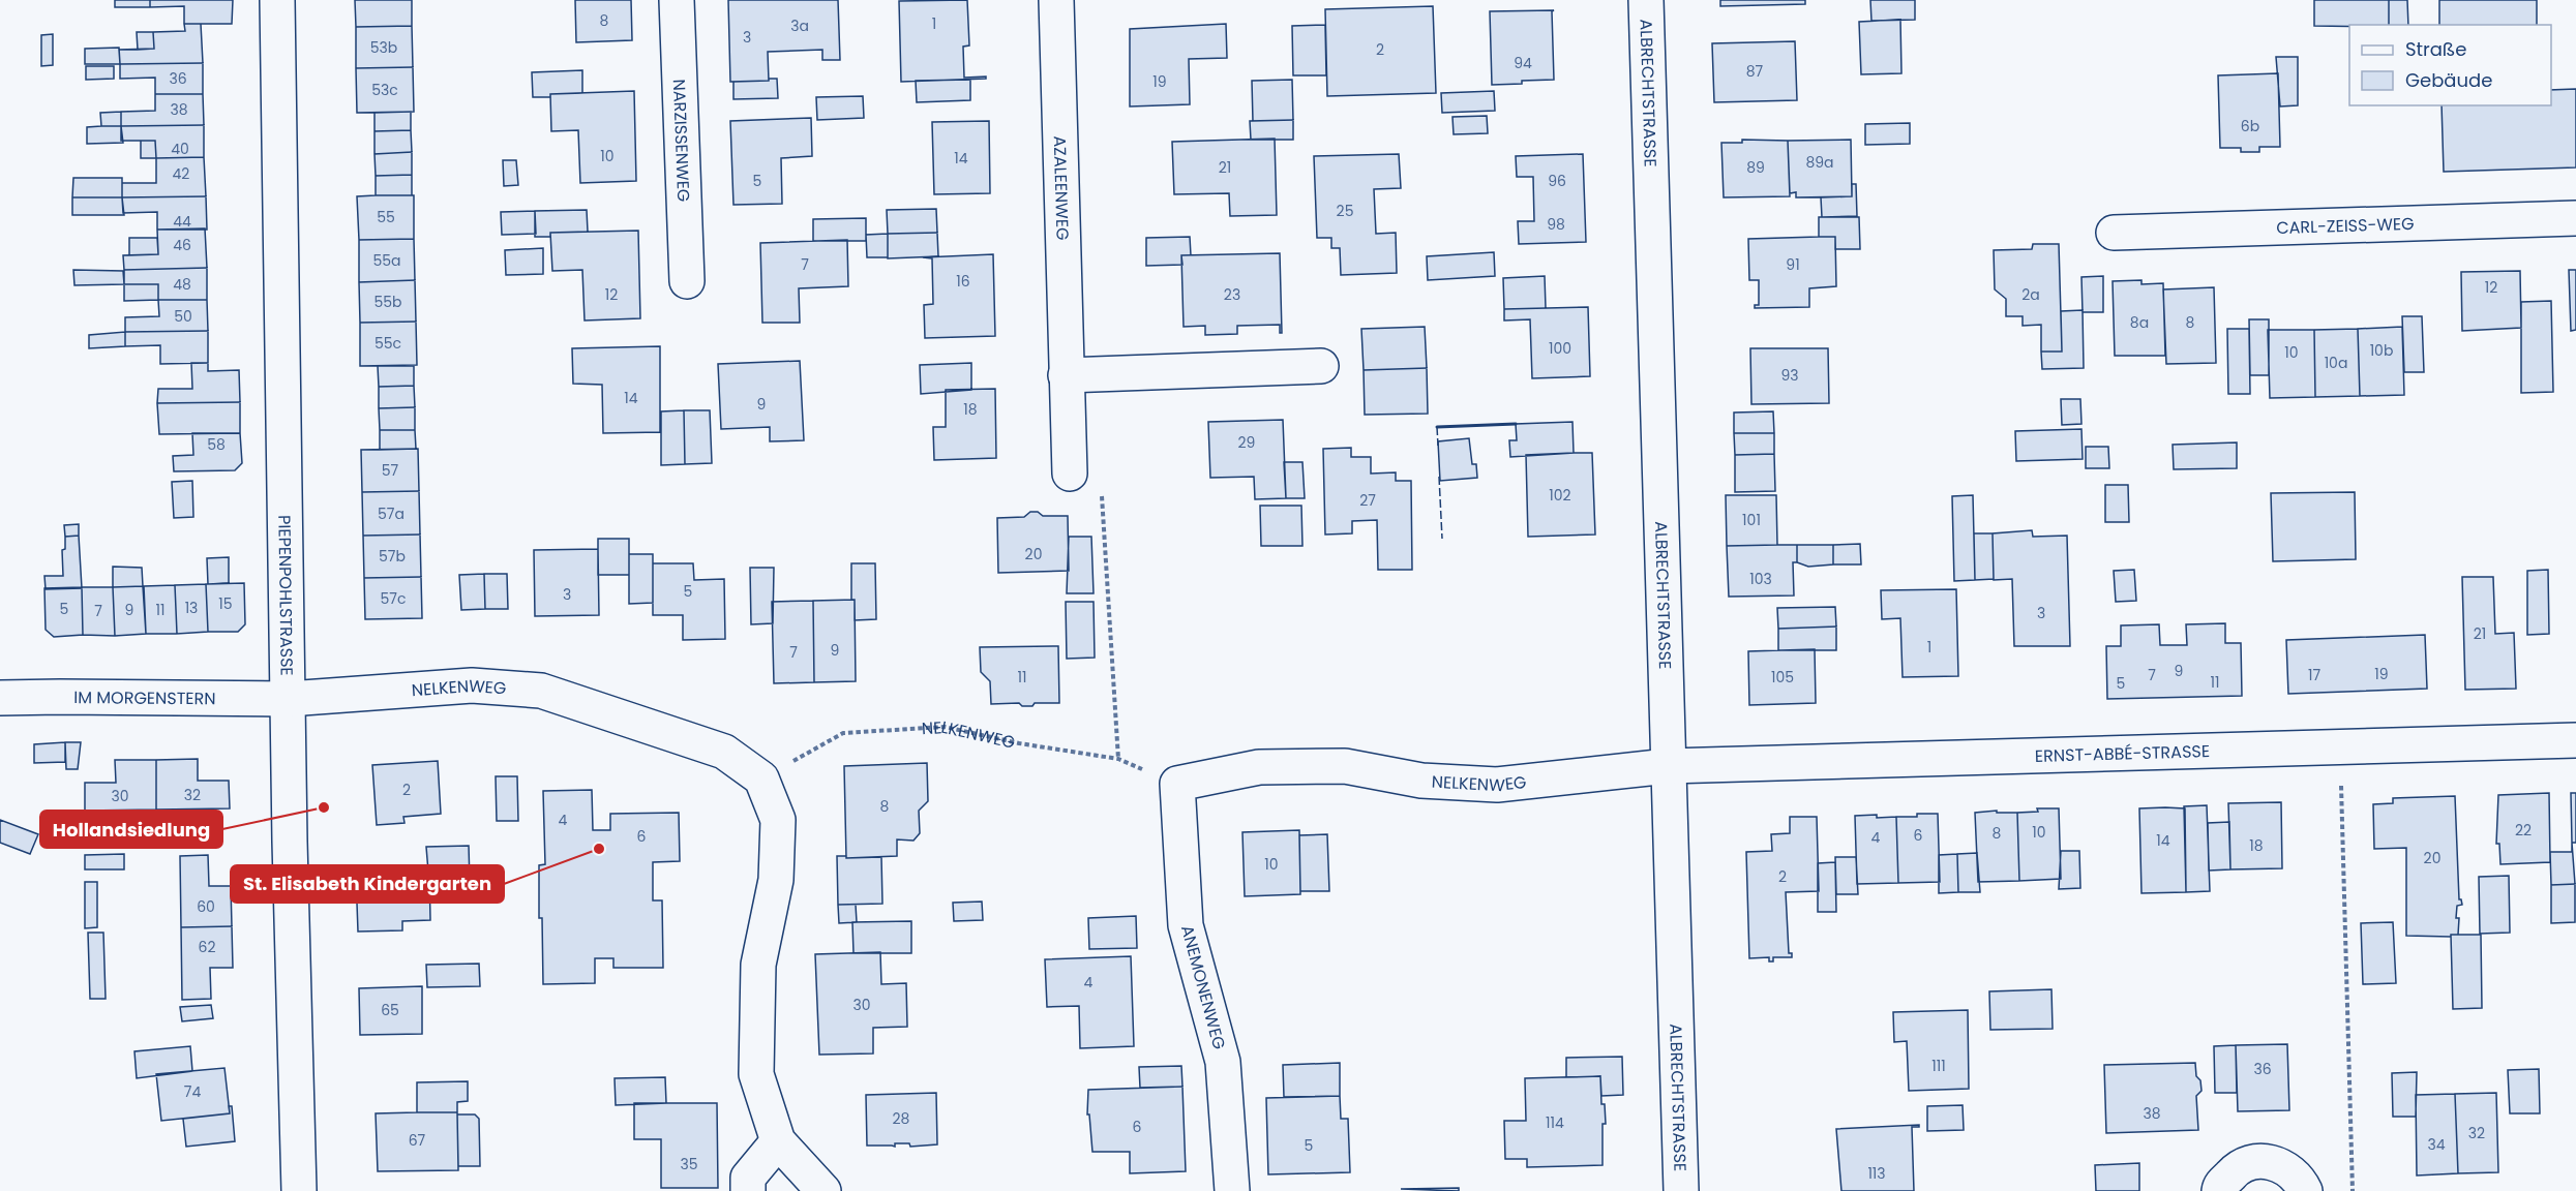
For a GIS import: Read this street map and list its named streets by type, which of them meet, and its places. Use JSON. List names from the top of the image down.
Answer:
{
  "streets": {
    "street": [
      "ALBRECHTSTRASSE",
      "NARZISSENWEG",
      "AZALEENWEG",
      "CARL-ZEISS-WEG",
      "PIEPENPOHLSTRASSE",
      "NELKENWEG",
      "IM MORGENSTERN",
      "ERNST-ABBÉ-STRASSE",
      "ANEMONENWEG"
    ]
  },
  "crossings": [
    ["ALBRECHTSTRASSE", "NELKENWEG"],
    ["ALBRECHTSTRASSE", "ERNST-ABBÉ-STRASSE"],
    ["PIEPENPOHLSTRASSE", "NELKENWEG"],
    ["PIEPENPOHLSTRASSE", "IM MORGENSTERN"],
    ["NELKENWEG", "IM MORGENSTERN"],
    ["NELKENWEG", "ERNST-ABBÉ-STRASSE"],
    ["NELKENWEG", "ANEMONENWEG"]
  ],
  "places": ["Hollandsiedlung", "St. Elisabeth Kindergarten"],
  "house_numbers": [
    "8",
    "1",
    "3a",
    "3",
    "53b",
    "2",
    "94",
    "87",
    "36",
    "19",
    "53c",
    "38",
    "6b",
    "40",
    "10",
    "14",
    "89a",
    "21",
    "89",
    "42",
    "5",
    "96",
    "25",
    "55",
    "44",
    "98",
    "46",
    "55a",
    "7",
    "91",
    "16",
    "48",
    "12",
    "12",
    "23",
    "2a",
    "55b",
    "50",
    "8a",
    "8",
    "55c",
    "100",
    "10b",
    "10",
    "10a",
    "93",
    "14",
    "9",
    "18",
    "29",
    "58",
    "57",
    "102",
    "27",
    "57a",
    "101",
    "20",
    "57b",
    "103",
    "5",
    "3",
    "57c",
    "15",
    "13",
    "5",
    "9",
    "11",
    "7",
    "3",
    "21",
    "1",
    "9",
    "7",
    "9",
    "19",
    "7",
    "17",
    "11",
    "105",
    "11",
    "5",
    "2",
    "32",
    "30",
    "8",
    "4",
    "22",
    "10",
    "8",
    "6",
    "6",
    "4",
    "14",
    "18",
    "20",
    "10",
    "2",
    "60",
    "62",
    "4",
    "30",
    "65",
    "111",
    "36",
    "74",
    "38",
    "28",
    "114",
    "6",
    "32",
    "67",
    "34",
    "5",
    "35",
    "113"
  ],
  "legend": ["Straße", "Gebäude"]
}
